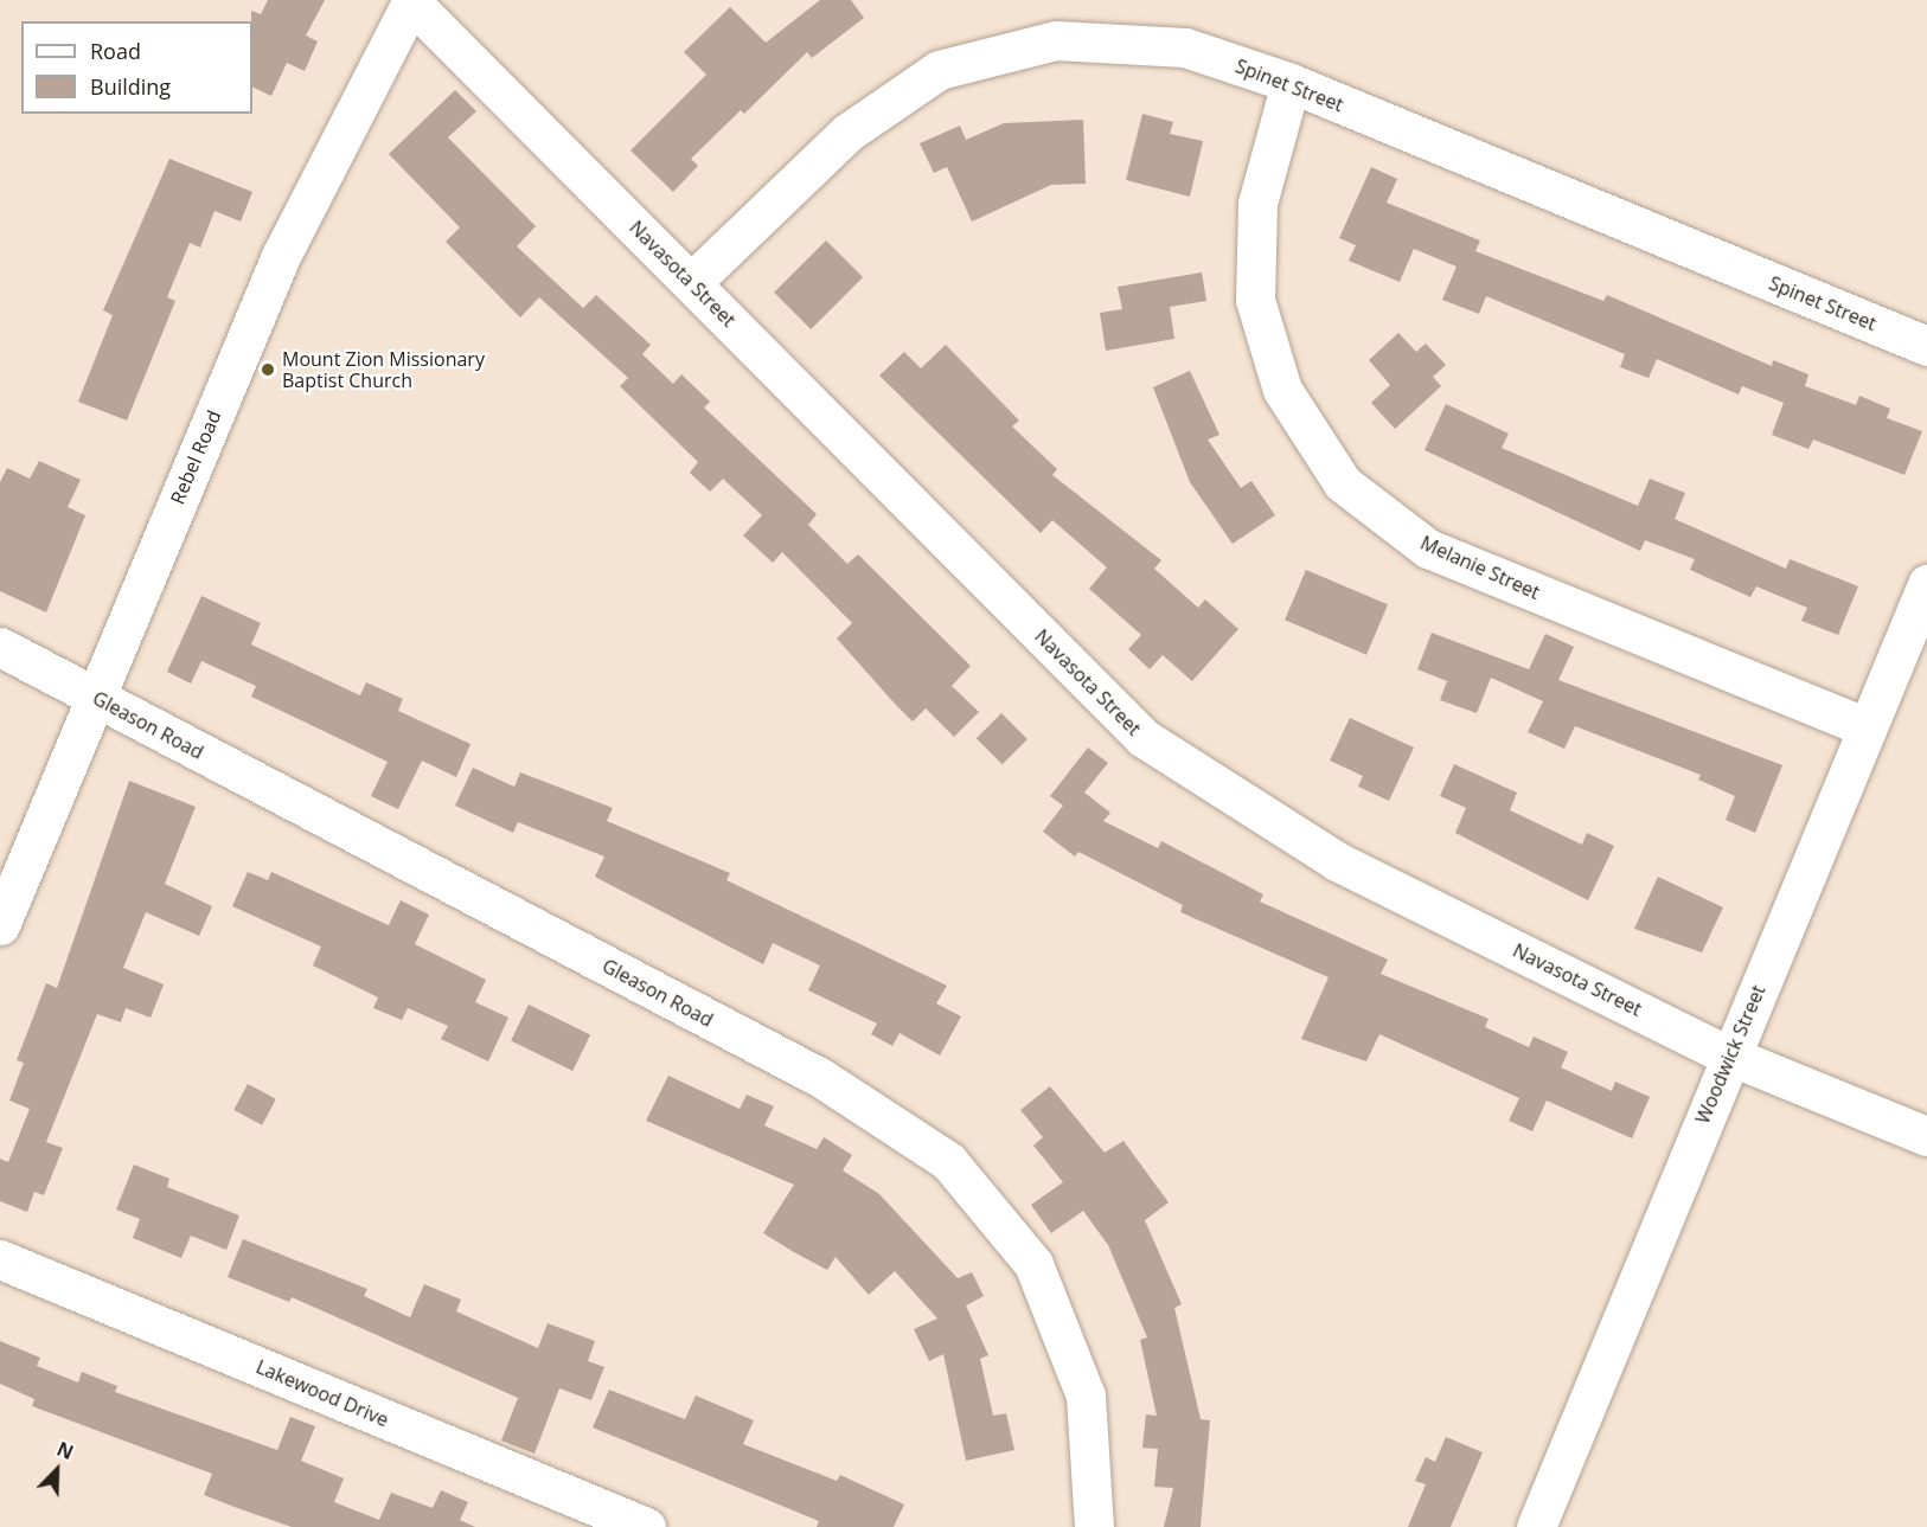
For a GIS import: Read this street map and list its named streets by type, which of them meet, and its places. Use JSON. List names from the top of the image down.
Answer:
{
  "streets": {
    "street": [
      "Spinet Street",
      "Navasota Street",
      "Rebel Road",
      "Melanie Street",
      "Gleason Road",
      "Woodwick Street",
      "Lakewood Drive"
    ]
  },
  "crossings": [
    ["Spinet Street", "Navasota Street"],
    ["Spinet Street", "Melanie Street"],
    ["Navasota Street", "Rebel Road"],
    ["Navasota Street", "Woodwick Street"],
    ["Rebel Road", "Gleason Road"],
    ["Melanie Street", "Woodwick Street"]
  ],
  "places": ["Mount Zion Missionary Baptist Church"],
  "legend": ["Road", "Building"],
  "north": "top right"
}
